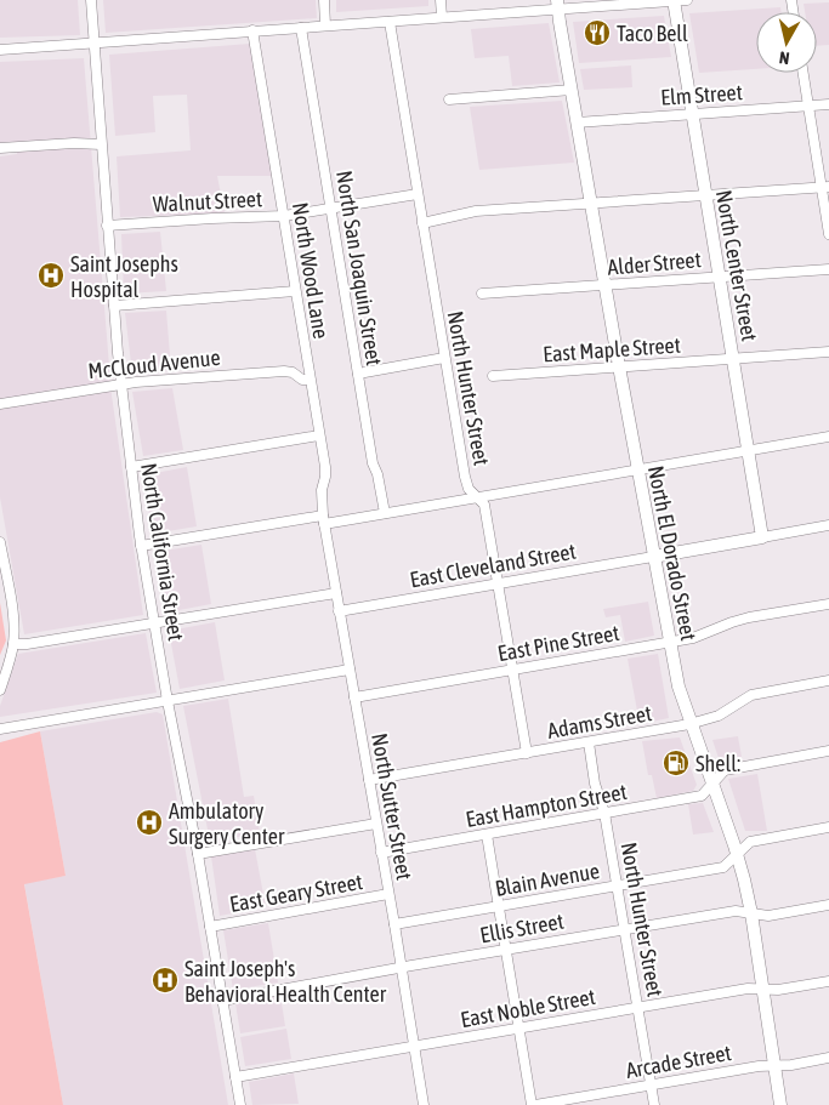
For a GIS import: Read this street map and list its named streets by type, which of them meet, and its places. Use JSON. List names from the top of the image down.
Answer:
{
  "streets": {
    "main road": ["North Center Street", "North El Dorado Street"],
    "street": [
      "Elm Street",
      "Walnut Street",
      "Alder Street",
      "North San Joaquin Street",
      "North Wood Lane",
      "East Maple Street",
      "McCloud Avenue",
      "North Hunter Street",
      "North California Street",
      "East Cleveland Street",
      "East Pine Street",
      "Adams Street",
      "East Hampton Street",
      "North Sutter Street",
      "Blain Avenue",
      "East Geary Street",
      "Ellis Street",
      "East Noble Street",
      "Arcade Street"
    ]
  },
  "crossings": [
    ["Elm Street", "North Center Street"],
    ["Elm Street", "North El Dorado Street"],
    ["Walnut Street", "North San Joaquin Street"],
    ["Walnut Street", "North Wood Lane"],
    ["Walnut Street", "North Hunter Street"],
    ["Walnut Street", "North California Street"],
    ["Alder Street", "North Center Street"],
    ["Alder Street", "North El Dorado Street"],
    ["North Center Street", "East Maple Street"],
    ["North Wood Lane", "McCloud Avenue"],
    ["North Wood Lane", "North Sutter Street"],
    ["East Maple Street", "North El Dorado Street"],
    ["McCloud Avenue", "North California Street"],
    ["North Hunter Street", "East Cleveland Street"],
    ["North Hunter Street", "East Pine Street"],
    ["North Hunter Street", "Adams Street"],
    ["North Hunter Street", "East Hampton Street"],
    ["North Hunter Street", "Blain Avenue"],
    ["North Hunter Street", "Ellis Street"],
    ["North Hunter Street", "East Noble Street"],
    ["North Hunter Street", "Arcade Street"],
    ["North California Street", "East Geary Street"],
    ["North California Street", "Ellis Street"],
    ["North California Street", "East Noble Street"],
    ["North El Dorado Street", "East Cleveland Street"],
    ["North El Dorado Street", "East Pine Street"],
    ["North El Dorado Street", "Adams Street"],
    ["North El Dorado Street", "East Hampton Street"],
    ["North El Dorado Street", "Blain Avenue"],
    ["North El Dorado Street", "Ellis Street"],
    ["North El Dorado Street", "East Noble Street"],
    ["North El Dorado Street", "Arcade Street"],
    ["East Cleveland Street", "North Sutter Street"],
    ["East Pine Street", "North Sutter Street"],
    ["Adams Street", "North Sutter Street"],
    ["East Hampton Street", "North Sutter Street"],
    ["North Sutter Street", "Blain Avenue"],
    ["North Sutter Street", "East Geary Street"],
    ["North Sutter Street", "Ellis Street"],
    ["North Sutter Street", "East Noble Street"]
  ],
  "places": {
    "restaurant": ["Taco Bell"],
    "hospital": ["Saint Josephs Hospital", "Ambulatory Surgery Center", "Saint Joseph's Behavioral Health Center"],
    "fuel station": ["Shell:"]
  },
  "north": "bottom"
}
